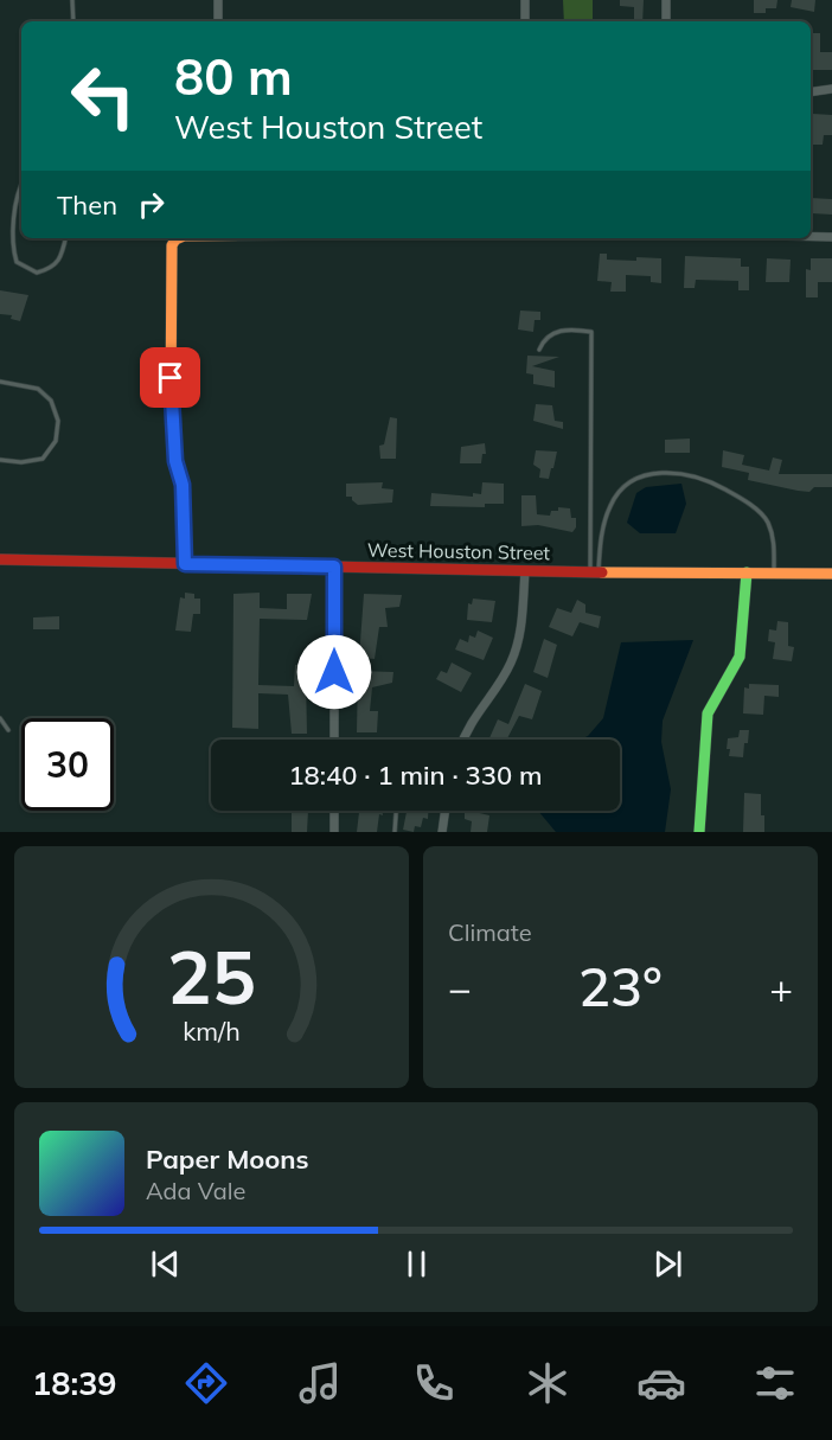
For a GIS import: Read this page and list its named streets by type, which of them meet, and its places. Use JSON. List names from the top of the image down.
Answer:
{
  "streets": {
    "main road": ["West Houston Street"]
  },
  "page": {
    "turn": ["80 m", "West Houston Street"],
    "then": "Then",
    "limit": "30",
    "trip": "18:40 · 1 min · 330 m",
    "tile": "Climate",
    "heat": ["−", "23°", "+"],
    "song": ["Paper Moons", "Ada Vale"],
    "tabs": "18:39",
    "gauge": ["25", "km/h"]
  }
}
